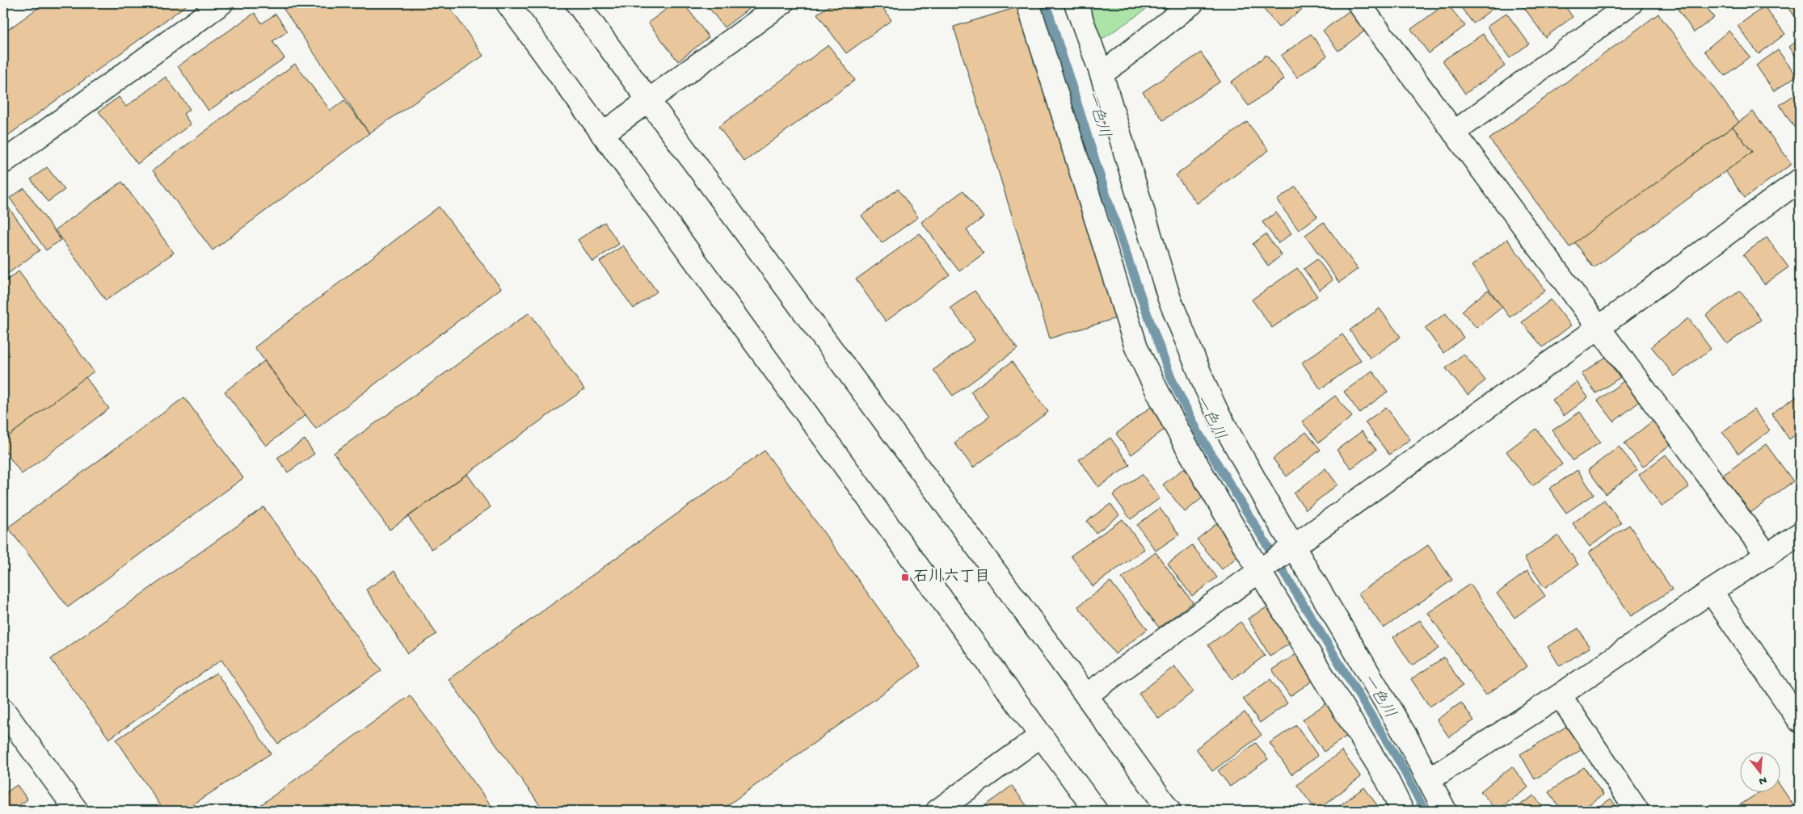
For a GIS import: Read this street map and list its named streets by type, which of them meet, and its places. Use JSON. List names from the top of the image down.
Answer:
{
  "water": ["一色川"],
  "places": {
    "transit": ["石川六丁目"]
  },
  "north": "bottom"
}
